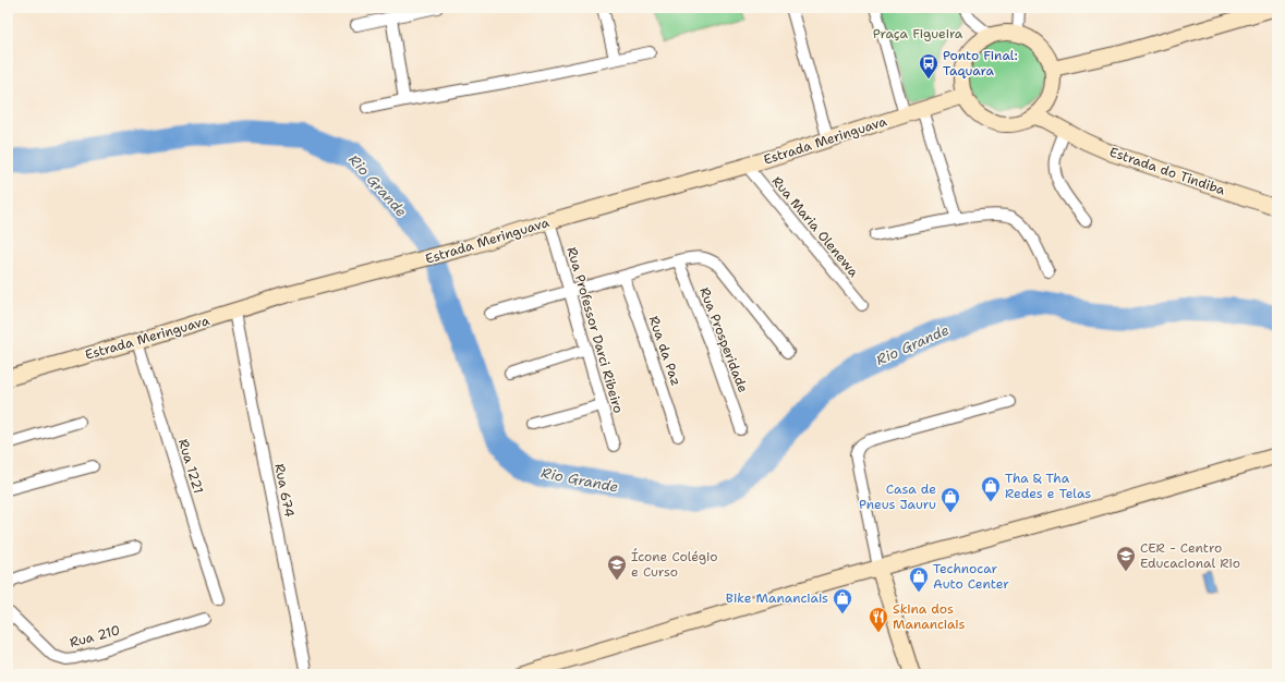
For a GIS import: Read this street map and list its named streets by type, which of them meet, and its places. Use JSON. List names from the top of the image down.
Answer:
{
  "streets": {
    "street": [
      "Estrada Meringuava",
      "Estrada do Tindiba",
      "Rua Maria Olenewa",
      "Rua Professor Darci Ribeiro",
      "Rua Prosperidade",
      "Rua da Paz",
      "Rua 1221",
      "Rua 674",
      "Rua 210"
    ]
  },
  "crossings": [
    ["Estrada Meringuava", "Estrada do Tindiba"],
    ["Estrada Meringuava", "Rua Maria Olenewa"],
    ["Estrada Meringuava", "Rua Professor Darci Ribeiro"],
    ["Estrada Meringuava", "Rua 1221"],
    ["Estrada Meringuava", "Rua 674"]
  ],
  "water": ["Rio Grande"],
  "parks": ["Praça Figueira"],
  "places": {
    "bus stop": ["Ponto Final: Taquara"],
    "shop": [
      "Tha & Tha Redes e Telas",
      "Casa de Pneus Jauru",
      "Technocar Auto Center",
      "Bike Mananciais"
    ],
    "school or university": ["CER - Centro Educacional Rio", "Ícone Colégio e Curso"],
    "restaurant": ["Skina dos Mananciais"]
  }
}
